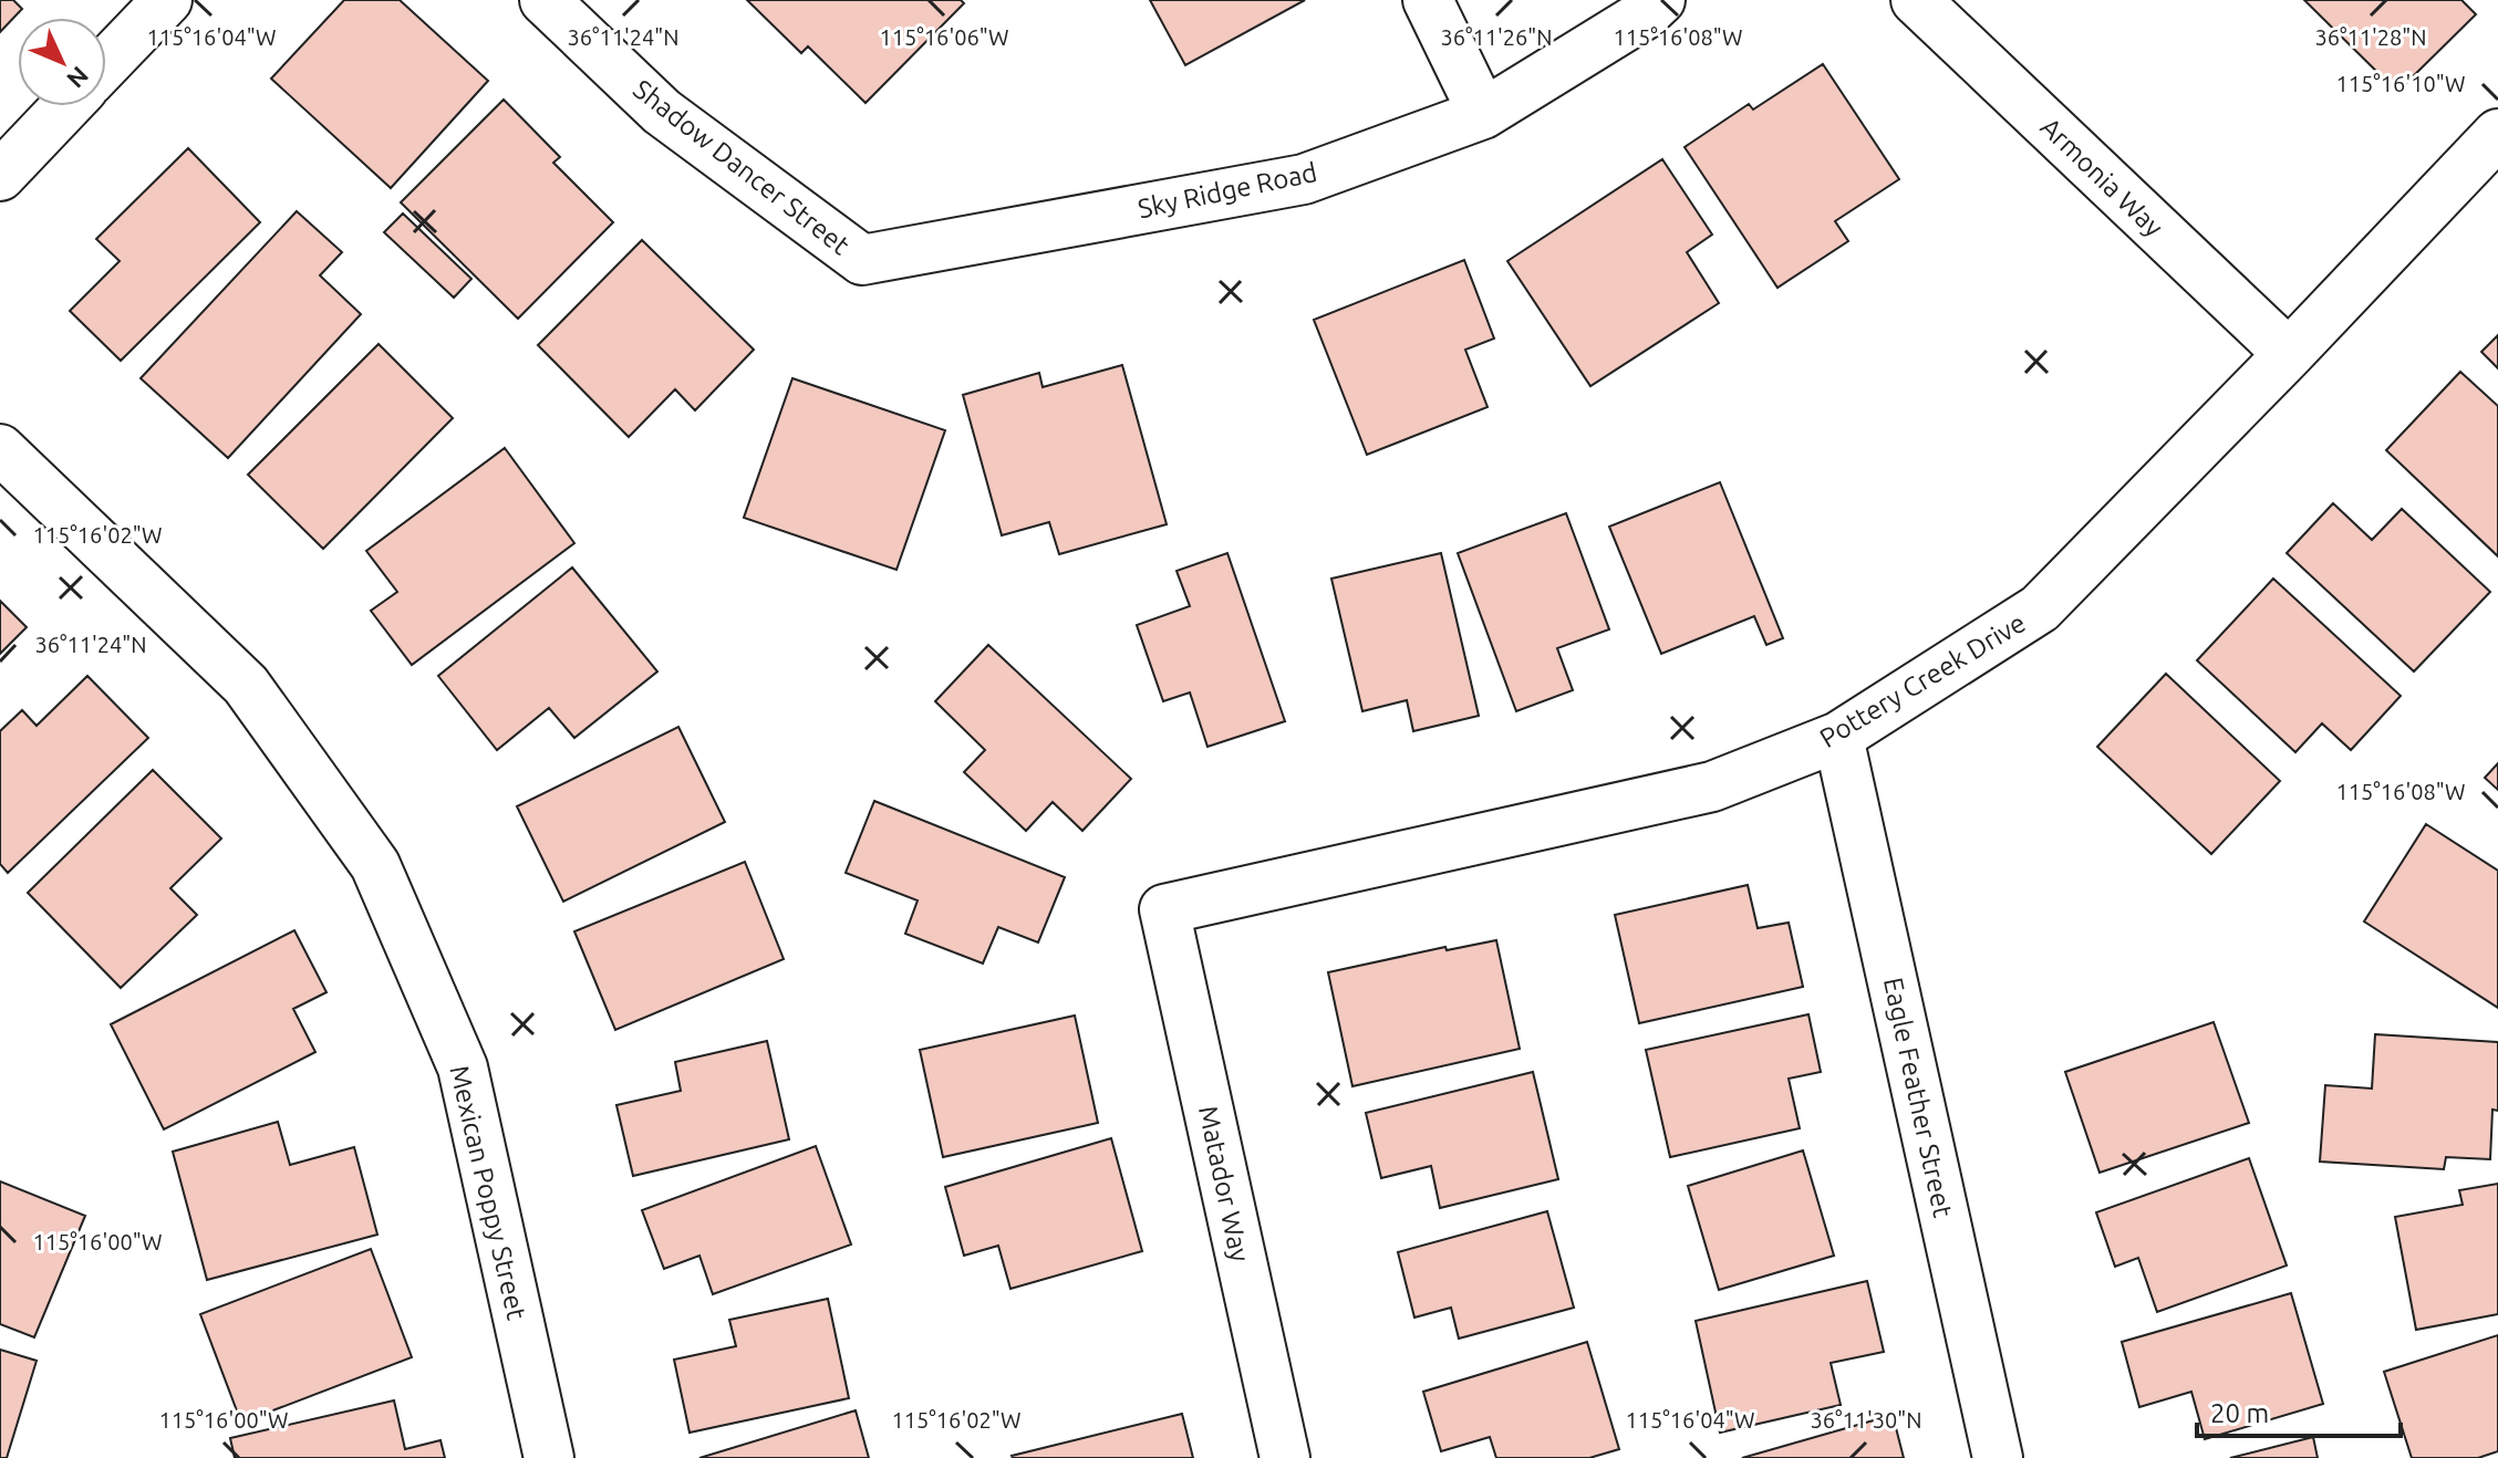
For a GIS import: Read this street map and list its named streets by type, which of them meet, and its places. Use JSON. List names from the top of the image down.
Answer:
{
  "streets": {
    "street": [
      "Shadow Dancer Street",
      "Armonia Way",
      "Sky Ridge Road",
      "Pottery Creek Drive",
      "Eagle Feather Street",
      "Matador Way",
      "Mexican Poppy Street"
    ]
  },
  "crossings": [
    ["Shadow Dancer Street", "Sky Ridge Road"],
    ["Armonia Way", "Pottery Creek Drive"],
    ["Pottery Creek Drive", "Eagle Feather Street"],
    ["Pottery Creek Drive", "Matador Way"]
  ],
  "scale_bar": "20 m",
  "north": "bottom right",
  "coordinates": [
    "115°16'04\"W",
    "115°16'06\"W",
    "115°16'08\"W",
    "36°11'24\"N",
    "36°11'28\"N",
    "36°11'26\"N",
    "115°16'10\"W",
    "115°16'02\"W",
    "115°16'00\"W",
    "36°11'30\"N"
  ]
}
